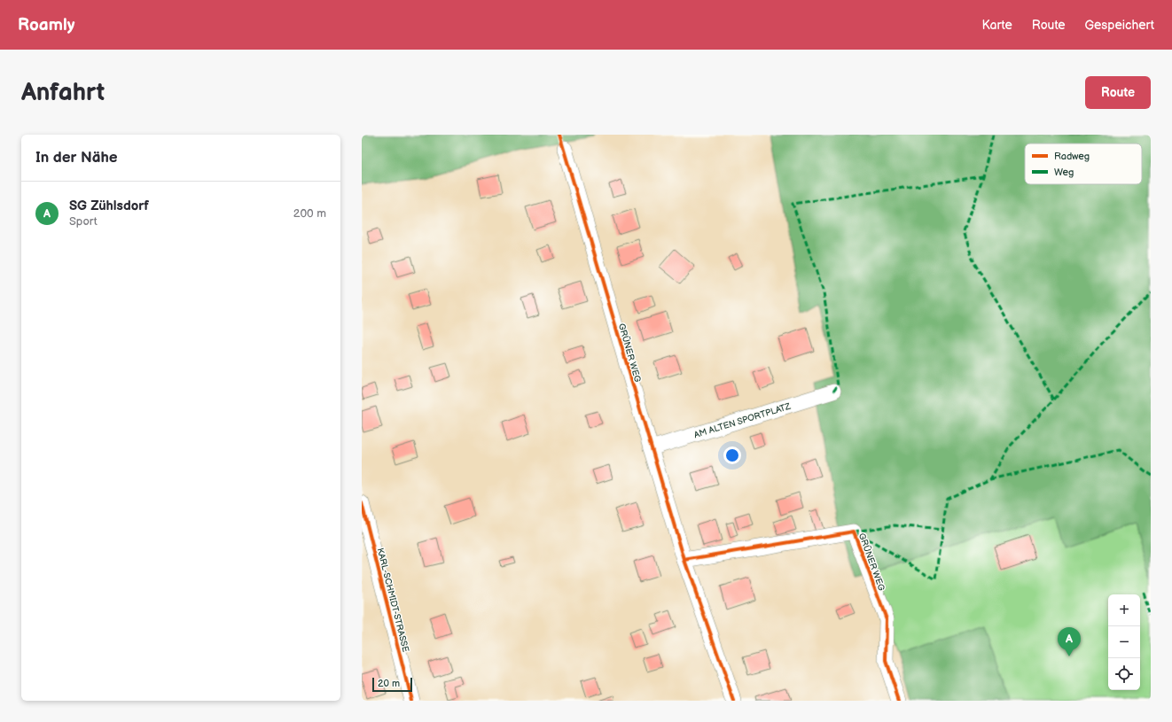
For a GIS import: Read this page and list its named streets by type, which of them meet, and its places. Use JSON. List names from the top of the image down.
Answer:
{
  "streets": {
    "street": ["GRÜNER WEG", "AM ALTEN SPORTPLATZ", "KARL-SCHMIDT-STRASSE"]
  },
  "crossings": [
    ["GRÜNER WEG", "AM ALTEN SPORTPLATZ"]
  ],
  "legend": ["Radweg", "Weg"],
  "scale_bar": "20 m",
  "page": {
    "header": "Roamly",
    "nav": ["Karte", "Route", "Gespeichert"],
    "buttons": "Route",
    "title": "Anfahrt",
    "heading": "In der Nähe",
    "list": [
      {
        "mark": "A",
        "name": "SG Zühlsdorf",
        "note": "Sport",
        "value": "200 m"
      }
    ],
    "map_buttons": ["+", "−"],
    "pins": "A",
    "scale": "20 m"
  }
}
